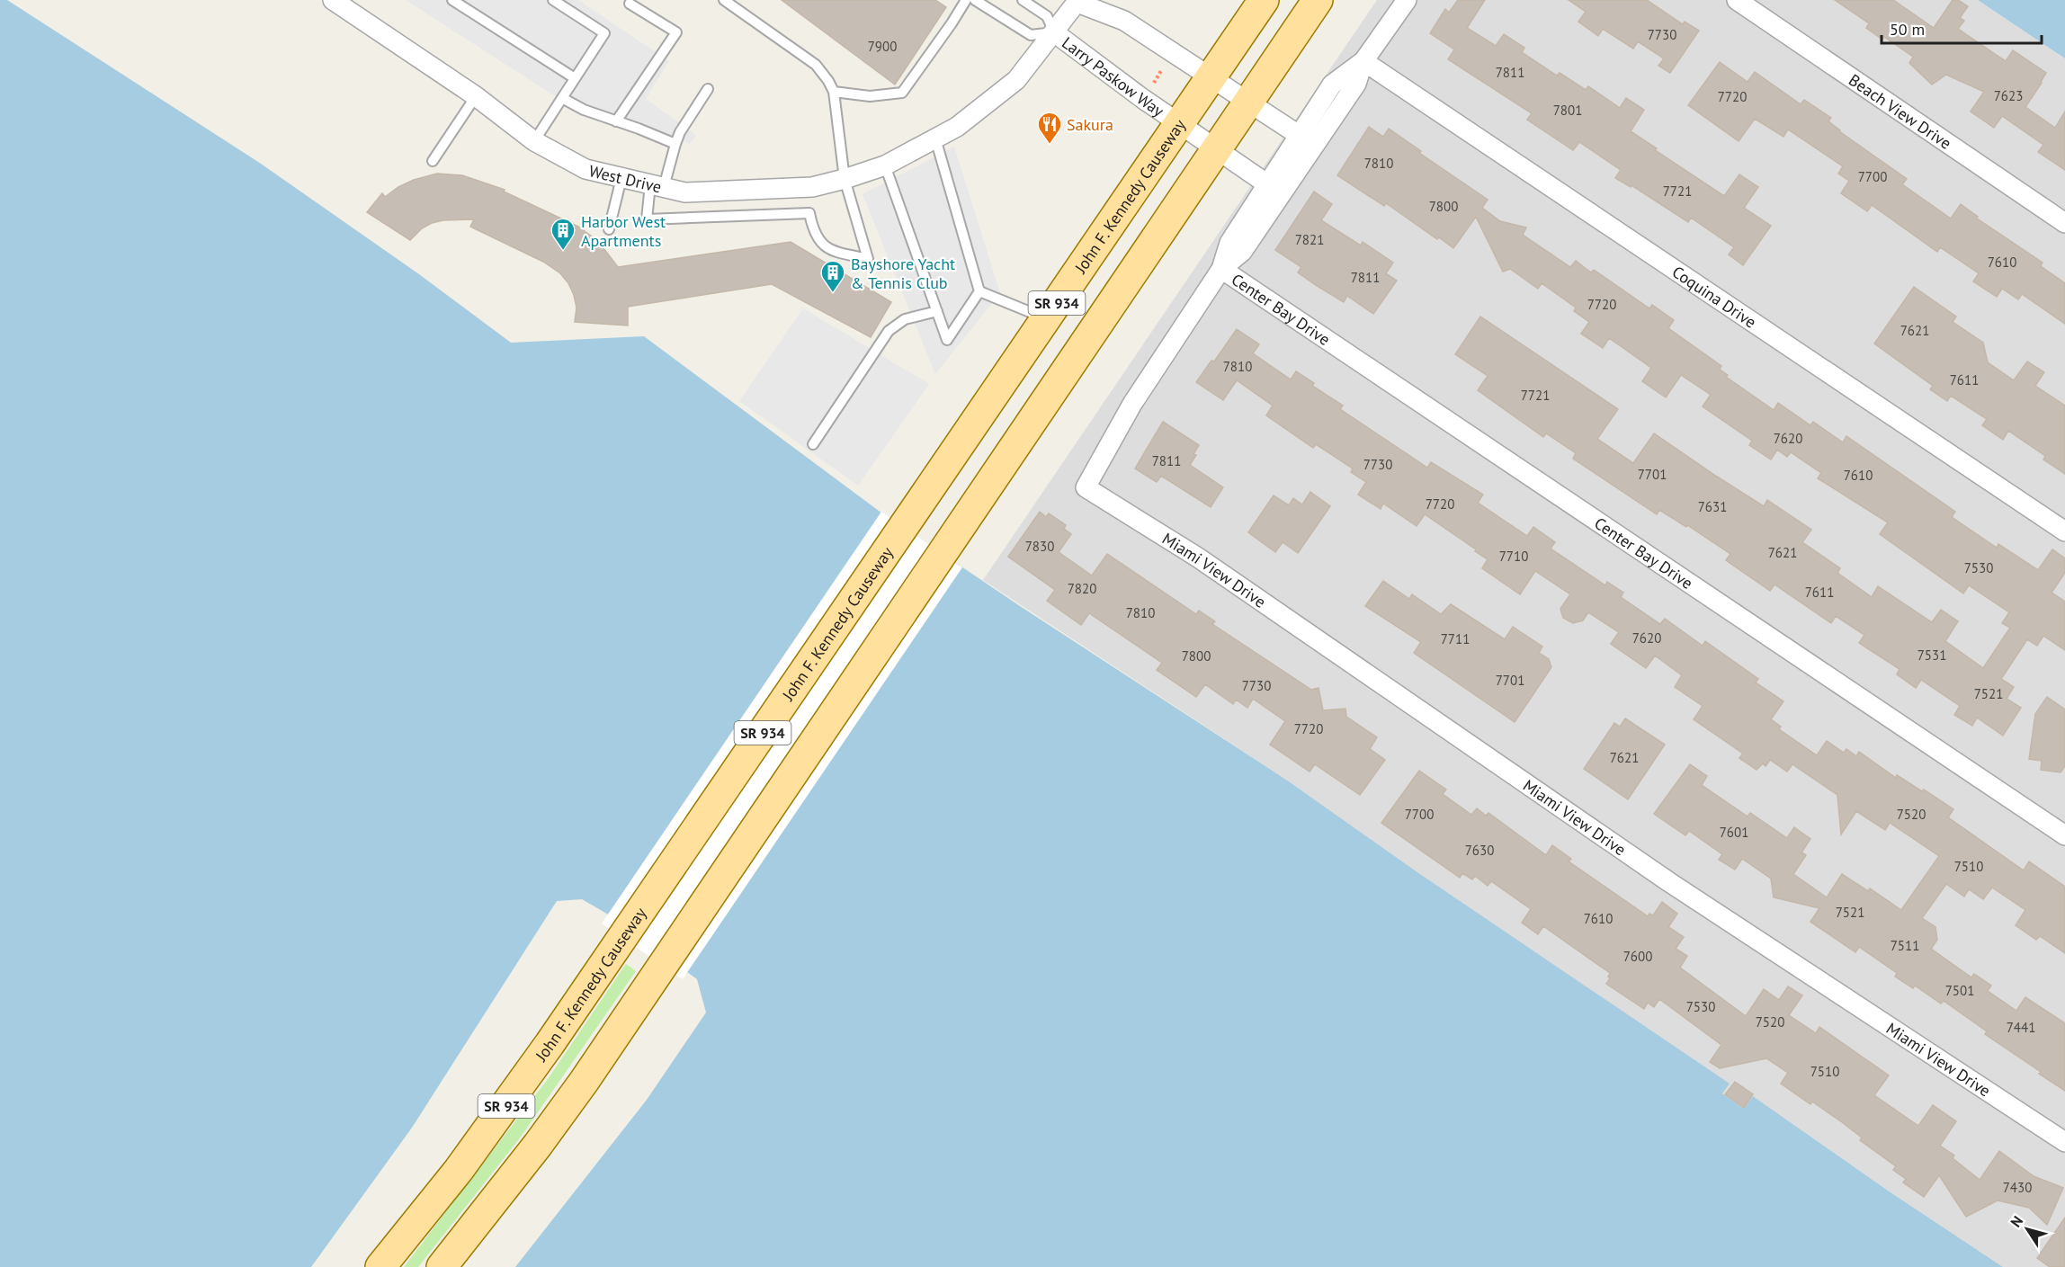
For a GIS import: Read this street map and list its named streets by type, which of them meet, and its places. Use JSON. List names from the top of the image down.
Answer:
{
  "streets": {
    "main road": ["John F. Kennedy Causeway", "SR 934"],
    "street": [
      "Larry Paskow Way",
      "Beach View Drive",
      "West Drive",
      "Coquina Drive",
      "Center Bay Drive",
      "Miami View Drive"
    ]
  },
  "crossings": [
    ["Larry Paskow Way", "West Drive"],
    ["Larry Paskow Way", "John F. Kennedy Causeway"],
    ["Larry Paskow Way", "SR 934"],
    ["Center Bay Drive", "Miami View Drive"]
  ],
  "places": {
    "restaurant": ["Sakura"],
    "building": ["Harbor West Apartments", "Bayshore Yacht & Tennis Club"]
  },
  "house_numbers": [
    "7730",
    "7900",
    "7811",
    "7623",
    "7720",
    "7801",
    "7810",
    "7700",
    "7721",
    "7800",
    "7821",
    "7610",
    "7811",
    "7720",
    "7621",
    "7810",
    "7611",
    "7721",
    "7620",
    "7811",
    "7730",
    "7701",
    "7610",
    "7720",
    "7631",
    "7830",
    "7621",
    "7710",
    "7530",
    "7820",
    "7611",
    "7810",
    "7620",
    "7711",
    "7531",
    "7800",
    "7701",
    "7730",
    "7521",
    "7720",
    "7621",
    "7700",
    "7520",
    "7601",
    "7630",
    "7510",
    "7521",
    "7610",
    "7511",
    "7600",
    "7501",
    "7530",
    "7520",
    "7441",
    "7510",
    "7430"
  ],
  "scale_bar": "50 m",
  "north": "top left"
}
